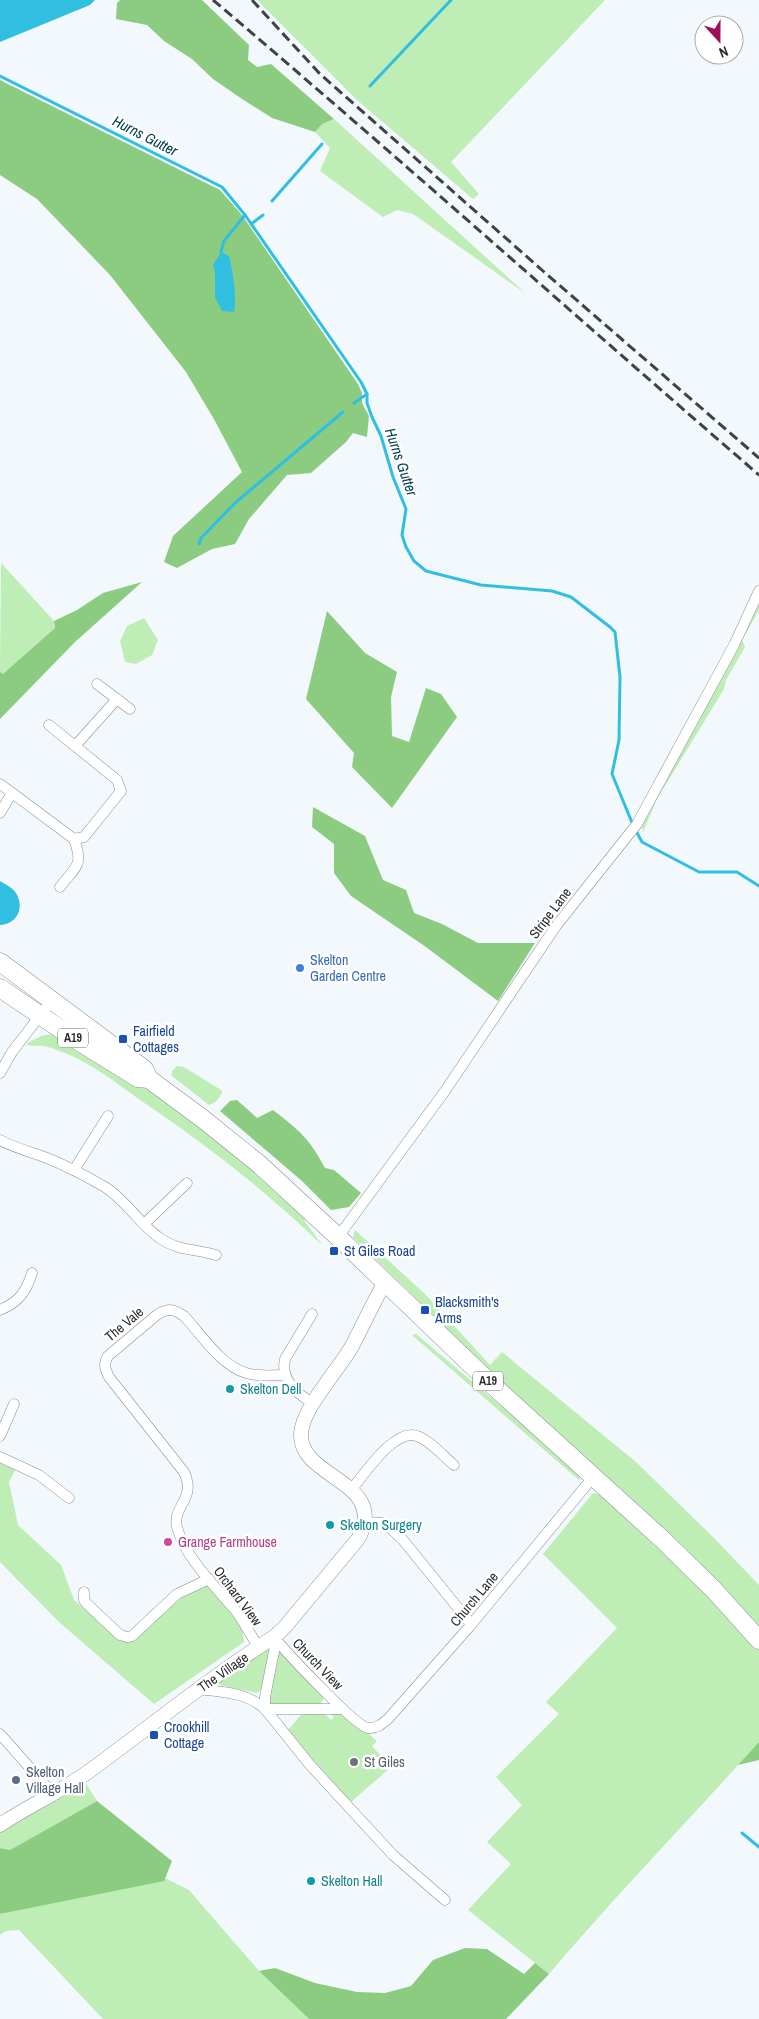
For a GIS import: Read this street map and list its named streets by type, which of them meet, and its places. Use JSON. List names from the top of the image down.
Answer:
{
  "streets": {
    "highway": ["A19"],
    "street": [
      "Stripe Lane",
      "The Vale",
      "Orchard View",
      "Church Lane",
      "Church View",
      "The Village"
    ]
  },
  "crossings": [
    ["Stripe Lane", "A19"],
    ["A19", "Church Lane"],
    ["The Vale", "Orchard View"],
    ["Orchard View", "The Village"],
    ["Church Lane", "Church View"],
    ["Church View", "The Village"]
  ],
  "water": ["Hurns Gutter"],
  "places": {
    "other": [
      "Skelton Garden Centre",
      "Skelton Dell",
      "Skelton Surgery",
      "Grange Farmhouse",
      "St Giles",
      "Skelton Village Hall",
      "Skelton Hall"
    ],
    "transit": [
      "Fairfield Cottages",
      "St Giles Road",
      "Blacksmith's Arms",
      "Crookhill Cottage"
    ]
  },
  "north": "bottom"
}
